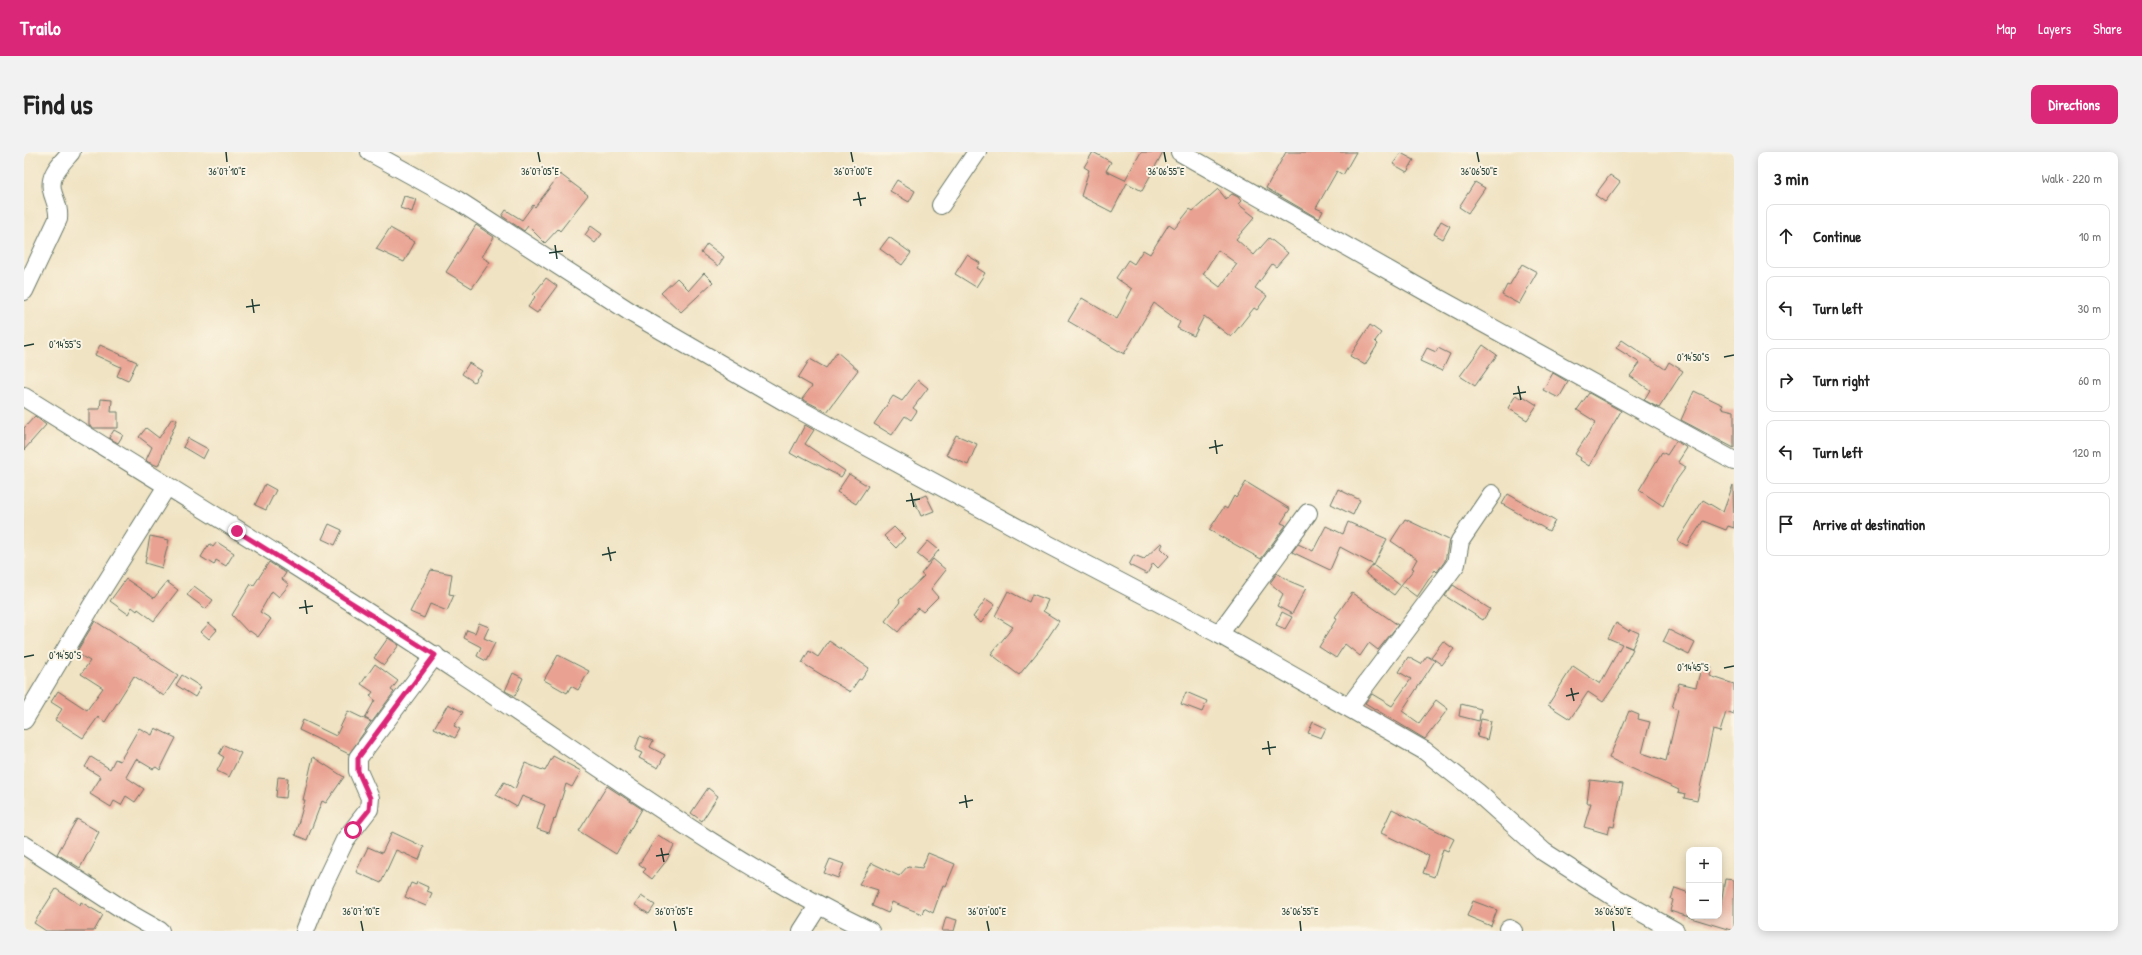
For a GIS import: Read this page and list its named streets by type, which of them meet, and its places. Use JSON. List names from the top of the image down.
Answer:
{
  "page": {
    "header": "Trailo",
    "nav": ["Map", "Layers", "Share"],
    "title": "Find us",
    "buttons": "Directions",
    "heading": ["3 min", "Walk · 220 m"],
    "list": [
      ["Continue", "10 m"],
      ["Turn left", "30 m"],
      ["Turn right", "60 m"],
      ["Turn left", "120 m"],
      "Arrive at destination"
    ],
    "map_buttons": ["+", "−"]
  },
  "coordinates": [
    "36°07'10\"E",
    "36°07'05\"E",
    "36°07'00\"E",
    "36°06'55\"E",
    "36°06'50\"E",
    "0°14'55\"S",
    "0°14'50\"S",
    "0°14'45\"S"
  ]
}
